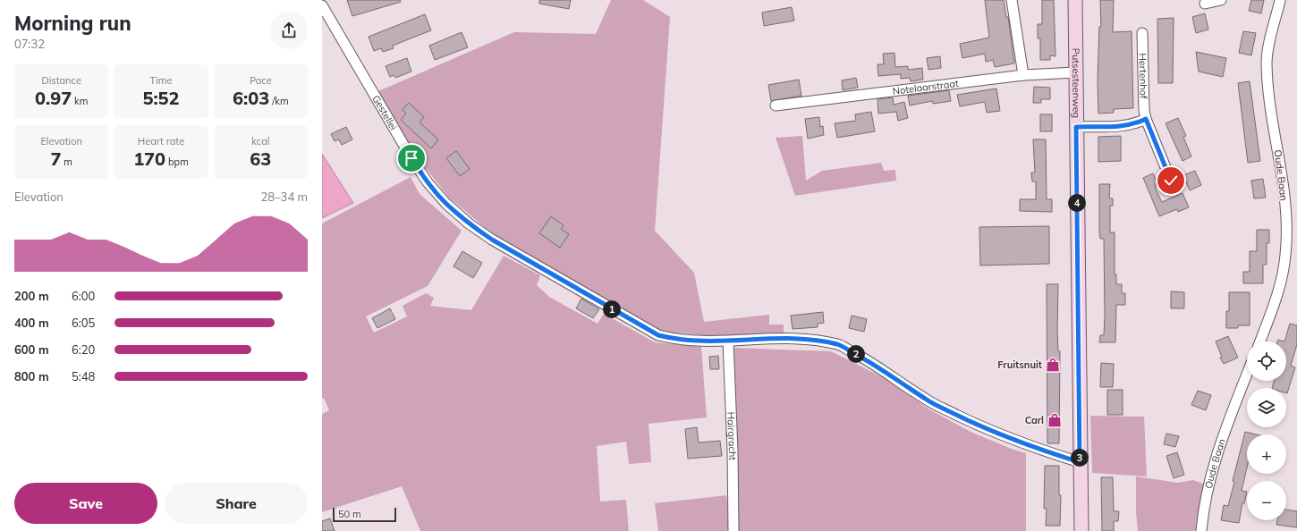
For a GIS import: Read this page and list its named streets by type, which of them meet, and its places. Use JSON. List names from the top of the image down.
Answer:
{
  "streets": {
    "main road": ["Putsesteenweg"],
    "street": [
      "Hertenhof",
      "Notelaarstraat",
      "Gestellei",
      "Oude Baan",
      "Hairgracht"
    ]
  },
  "crossings": [
    ["Putsesteenweg", "Notelaarstraat"],
    ["Putsesteenweg", "Gestellei"],
    ["Gestellei", "Hairgracht"]
  ],
  "places": {
    "shop": ["Fruitsnuit", "Carl"]
  },
  "scale_bar": "50 m",
  "page": {
    "heading": ["Morning run", "07:32"],
    "stats": [
      ["Distance", "0.97 km"],
      ["Time", "5:52"],
      ["Pace", "6:03 /km"],
      ["Elevation", "7 m"],
      ["Heart rate", "170 bpm"],
      ["kcal", "63"]
    ],
    "chart": ["Elevation", "28–34 m"],
    "pins": [
      "4",
      "1",
      "2",
      "3"
    ],
    "list": [
      {
        "name": "200 m",
        "note": "6:00"
      },
      {
        "name": "400 m",
        "note": "6:05"
      },
      {
        "name": "600 m",
        "note": "6:20"
      },
      {
        "name": "800 m",
        "note": "5:48"
      }
    ],
    "map_buttons": ["+", "−"],
    "buttons": ["Save", "Share"],
    "scale": "50 m"
  }
}
